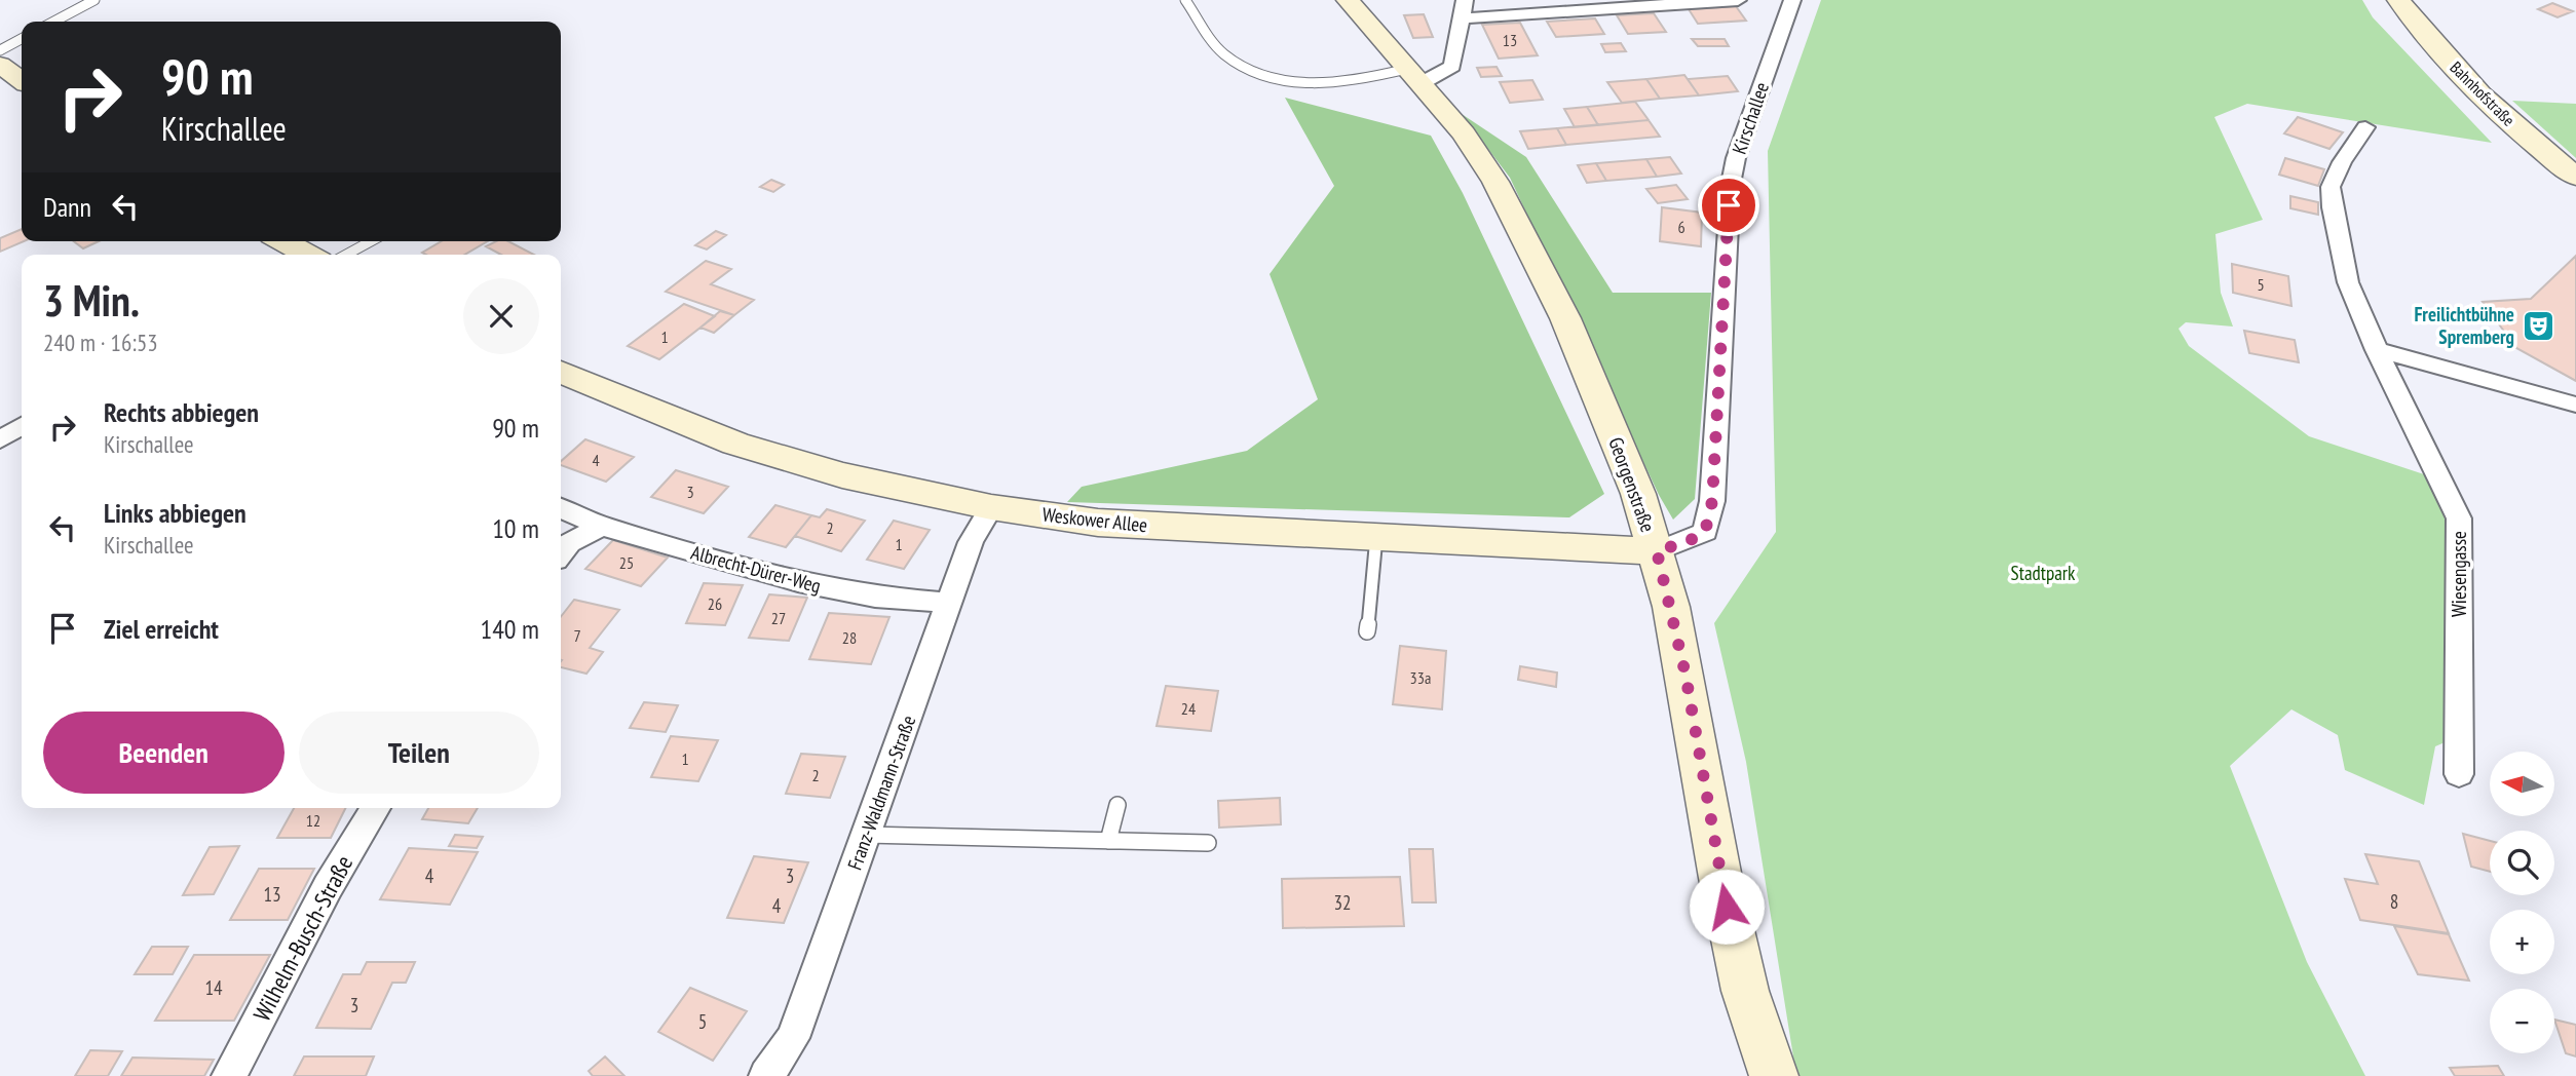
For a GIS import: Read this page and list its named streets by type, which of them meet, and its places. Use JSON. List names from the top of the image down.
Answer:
{
  "streets": {
    "main road": ["Bahnhofstraße", "Georgenstraße", "Weskower Allee"],
    "street": [
      "Kirschallee",
      "Albrecht-Dürer-Weg",
      "Wiesengasse",
      "Franz-Waldmann-Straße",
      "Wilhelm-Busch-Straße"
    ]
  },
  "crossings": [
    ["Kirschallee", "Georgenstraße"],
    ["Kirschallee", "Weskower Allee"],
    ["Georgenstraße", "Weskower Allee"],
    ["Weskower Allee", "Franz-Waldmann-Straße"],
    ["Albrecht-Dürer-Weg", "Franz-Waldmann-Straße"]
  ],
  "parks": ["Stadtpark"],
  "places": {
    "theatre": ["Freilichtbühne Spremberg"]
  },
  "house_numbers": [
    "13",
    "6",
    "5",
    "1",
    "4",
    "3",
    "2",
    "1",
    "25",
    "26",
    "27",
    "7",
    "28",
    "33a",
    "24",
    "1",
    "2",
    "12",
    "4",
    "3",
    "13",
    "8",
    "32",
    "4",
    "14",
    "3",
    "5"
  ],
  "north": "left",
  "page": {
    "turn": ["90 m", "Kirschallee"],
    "then": "Dann",
    "heading": ["3 Min.", "240 m · 16:53"],
    "list": [
      {
        "name": "Rechts abbiegen",
        "note": "Kirschallee",
        "value": "90 m"
      },
      {
        "name": "Links abbiegen",
        "note": "Kirschallee",
        "value": "10 m"
      },
      {
        "name": "Ziel erreicht",
        "value": "140 m"
      }
    ],
    "buttons": ["Beenden", "Teilen"],
    "map_buttons": ["+", "−"]
  }
}
